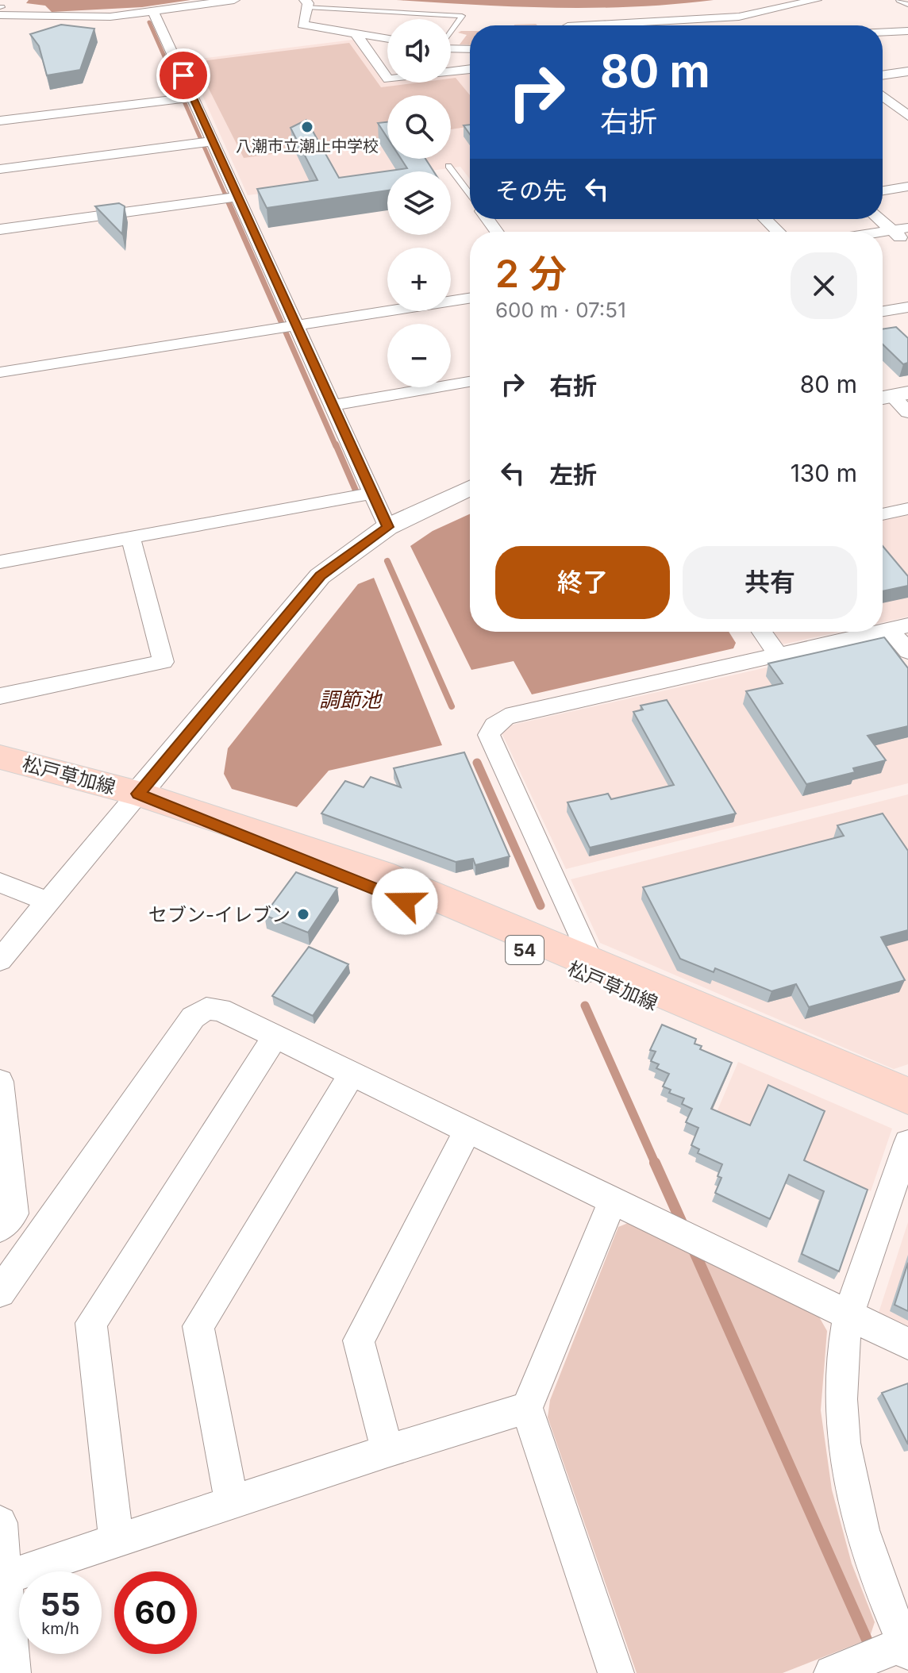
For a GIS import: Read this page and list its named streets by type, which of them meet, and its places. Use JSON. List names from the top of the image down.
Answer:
{
  "streets": {
    "main road": ["松戸草加線", "54"]
  },
  "water": ["調節池"],
  "places": ["八潮市立潮止中学校", "セブン-イレブン"],
  "page": {
    "map_buttons": ["+", "−"],
    "turn": ["80 m", "右折"],
    "then": "その先",
    "heading": ["2 分", "600 m · 07:51"],
    "list": [
      {
        "name": "右折",
        "value": "80 m"
      },
      {
        "name": "左折",
        "value": "130 m"
      }
    ],
    "buttons": ["終了", "共有"],
    "speed": "55 km/h",
    "limit": "60"
  }
}
